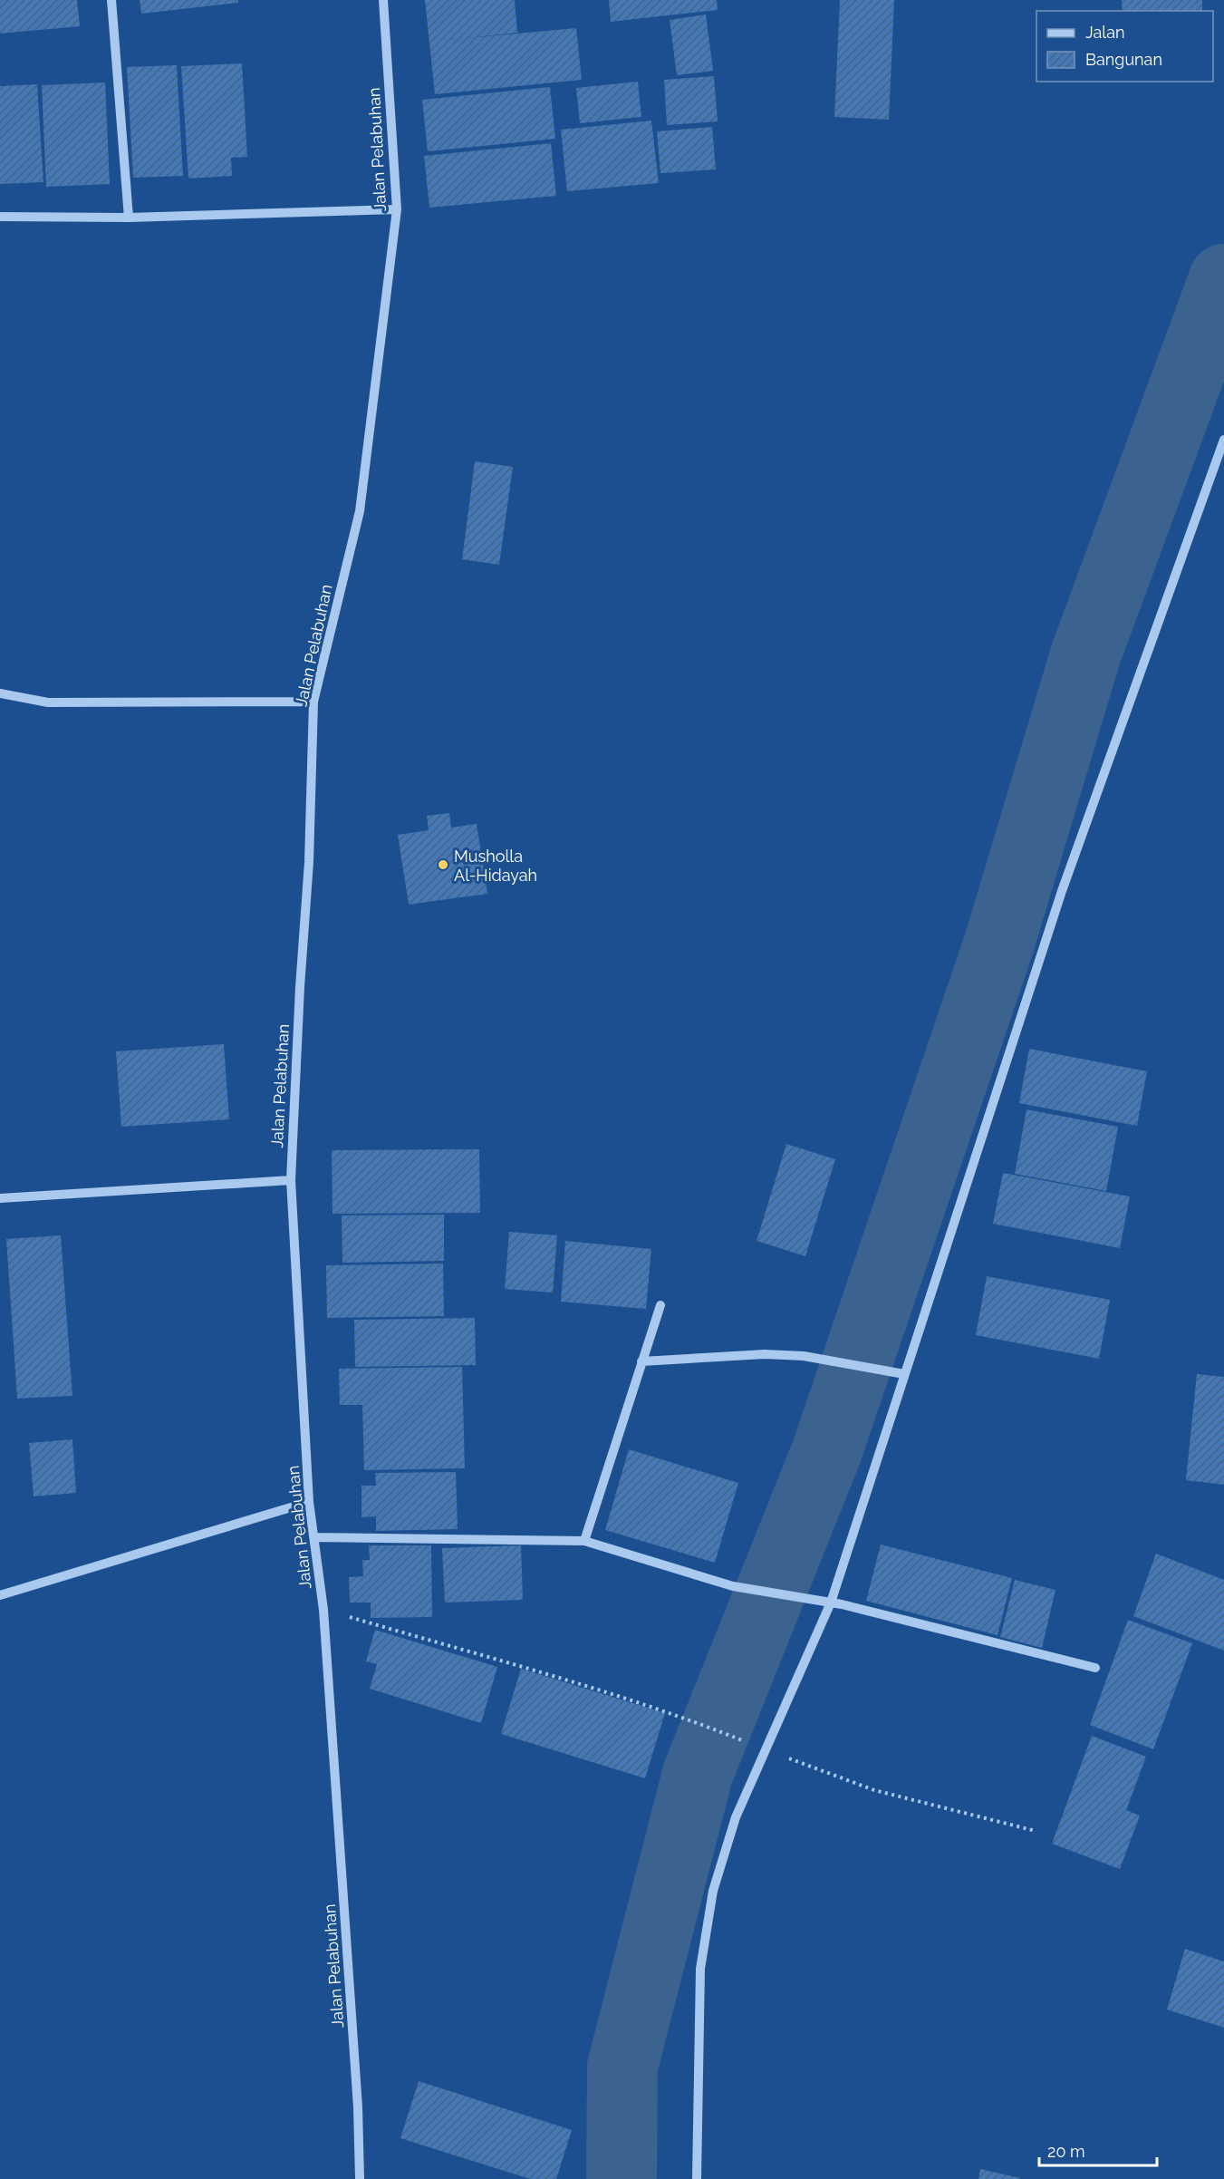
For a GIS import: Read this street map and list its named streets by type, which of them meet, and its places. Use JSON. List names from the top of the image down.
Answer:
{
  "streets": {
    "street": ["Jalan Pelabuhan"]
  },
  "places": ["Musholla Al-Hidayah"],
  "legend": ["Jalan", "Bangunan"],
  "scale_bar": "20 m"
}
